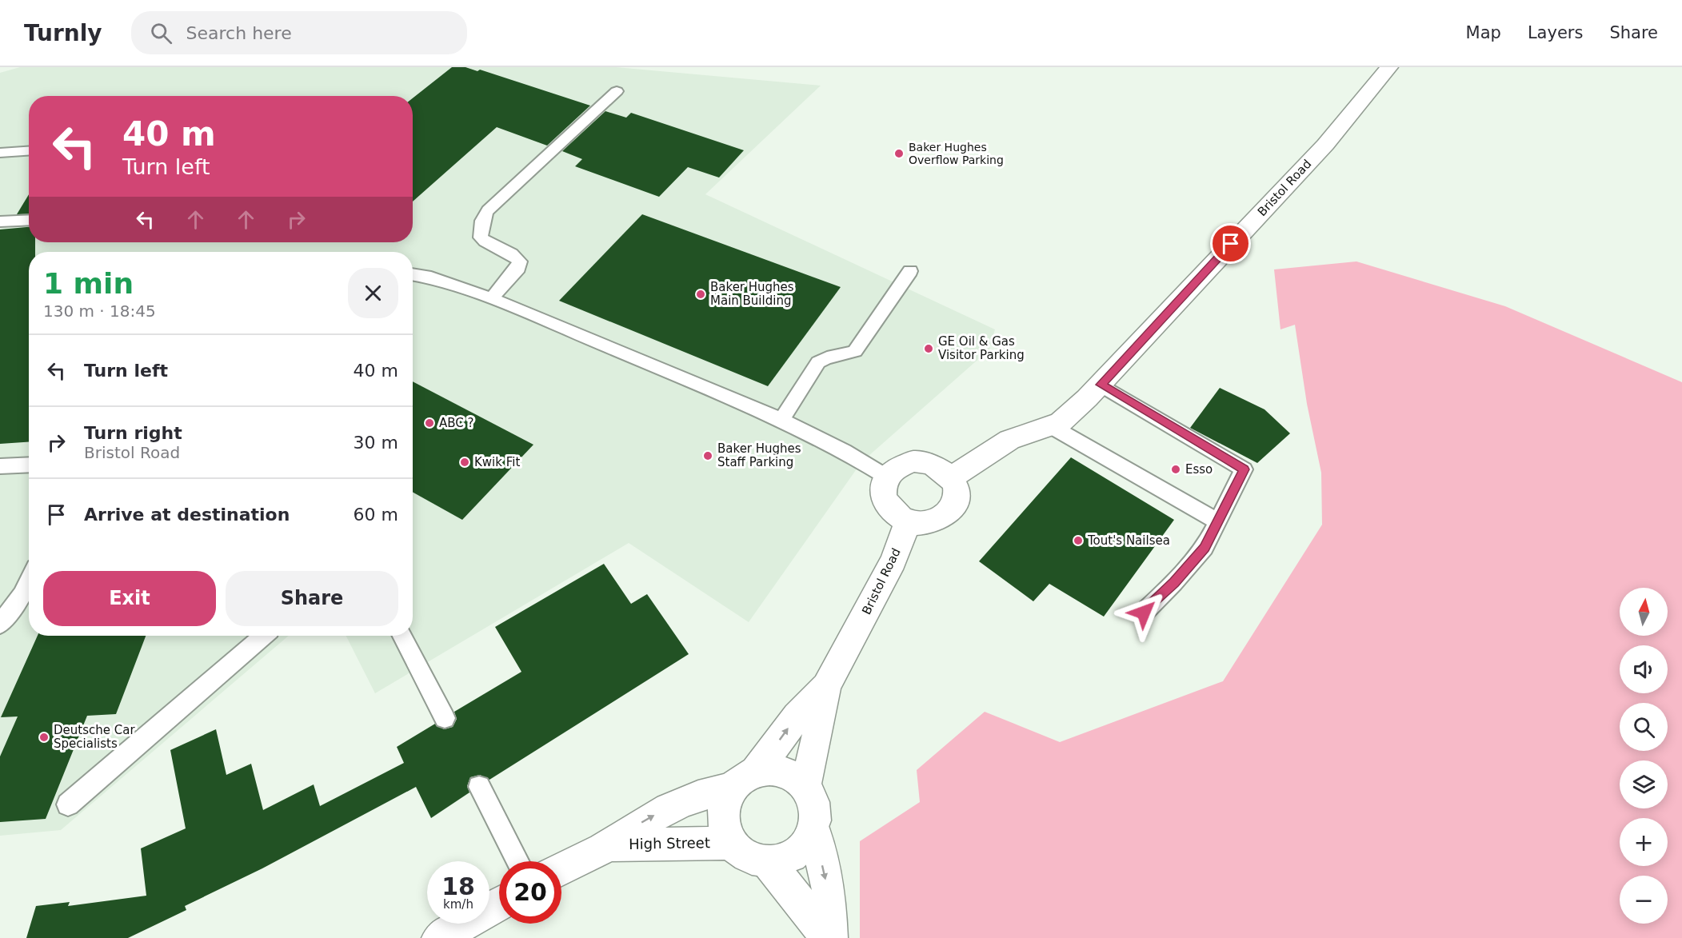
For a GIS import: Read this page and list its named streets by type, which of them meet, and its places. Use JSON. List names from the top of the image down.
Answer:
{
  "streets": {
    "main road": ["Bristol Road", "High Street"]
  },
  "places": [
    "Baker Hughes Overflow Parking",
    "Baker Hughes Main Building",
    "GE Oil & Gas Visitor Parking",
    "ABC ?",
    "Baker Hughes Staff Parking",
    "Kwik Fit",
    "Esso",
    "Tout's Nailsea",
    "Deutsche Car Specialists"
  ],
  "north": "top",
  "page": {
    "header": "Turnly",
    "search": "Search here",
    "nav": ["Map", "Layers", "Share"],
    "turn": ["40 m", "Turn left"],
    "heading": ["1 min", "130 m · 18:45"],
    "list": [
      {
        "name": "Turn left",
        "value": "40 m"
      },
      {
        "name": "Turn right",
        "note": "Bristol Road",
        "value": "30 m"
      },
      {
        "name": "Arrive at destination",
        "value": "60 m"
      }
    ],
    "buttons": ["Exit", "Share"],
    "map_buttons": ["+", "−"],
    "speed": "18 km/h",
    "limit": "20"
  }
}
